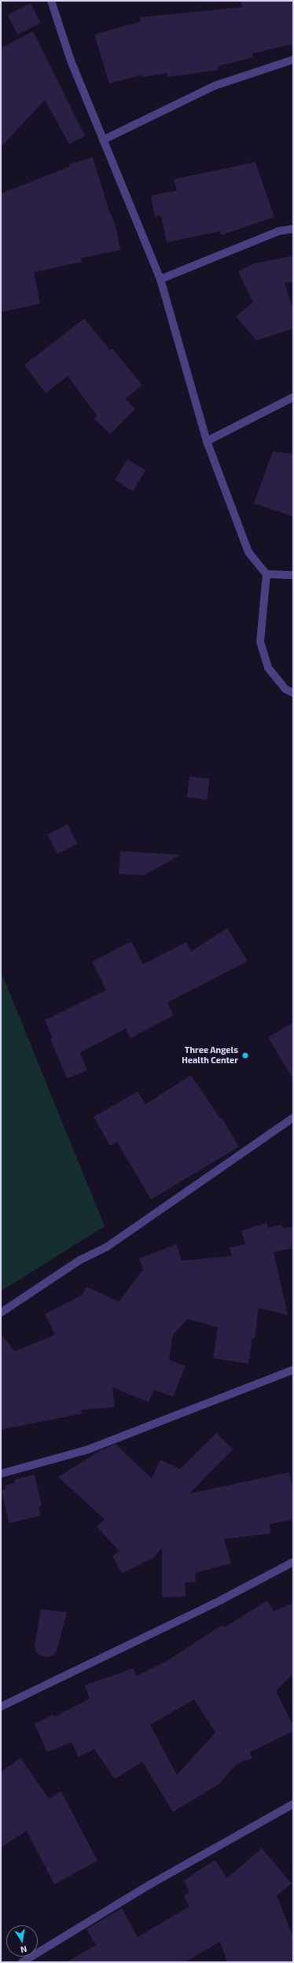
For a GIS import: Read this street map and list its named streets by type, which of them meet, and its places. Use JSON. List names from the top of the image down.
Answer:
{
  "places": ["Three Angels Health Center"],
  "north": "bottom"
}
